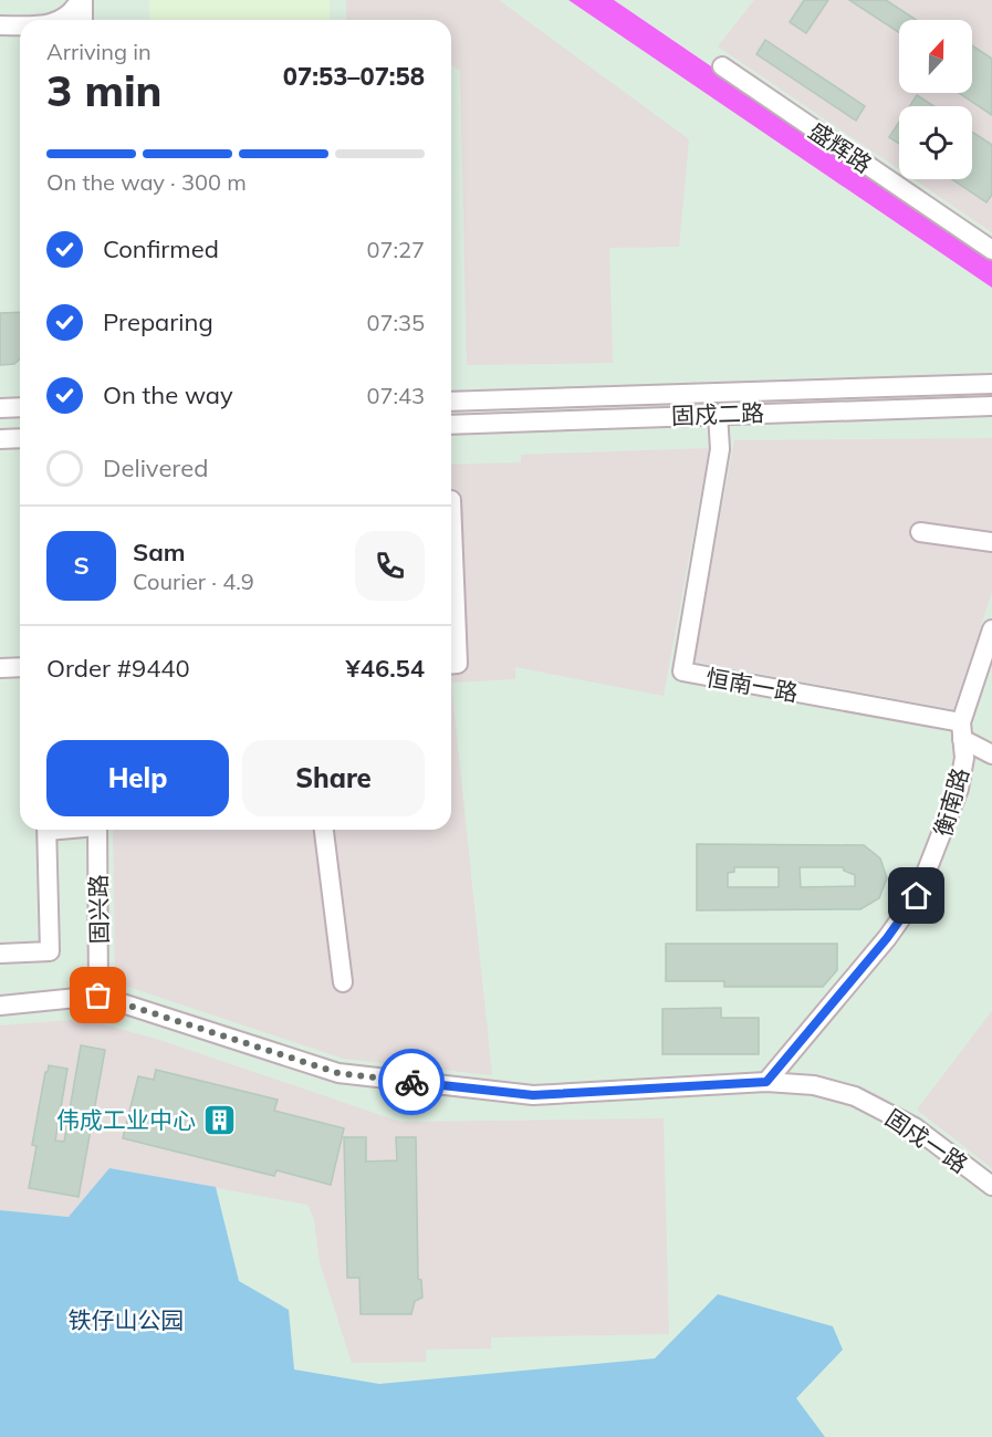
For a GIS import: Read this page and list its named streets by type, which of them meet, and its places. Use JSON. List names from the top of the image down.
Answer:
{
  "streets": {
    "street": [
      "盛辉路",
      "固戍二路",
      "恒南一路",
      "衡南路",
      "固兴路",
      "固戍一路"
    ]
  },
  "crossings": [
    ["固戍二路", "恒南一路"],
    ["恒南一路", "衡南路"],
    ["衡南路", "固戍一路"],
    ["固兴路", "固戍一路"]
  ],
  "parks": ["铁仔山公园"],
  "places": {
    "building": ["伟成工业中心"]
  },
  "north": "top",
  "page": {
    "heading": ["3 min", "Arriving in", "07:53–07:58"],
    "panel": [
      "Sam",
      "Courier · 4.9",
      "Order #9440",
      "¥46.54"
    ],
    "bar": "On the way · 300 m",
    "list": [
      ["Confirmed", "07:27"],
      ["Preparing", "07:35"],
      ["On the way", "07:43"],
      "Delivered"
    ],
    "round": "S",
    "buttons": ["Help", "Share"]
  }
}
